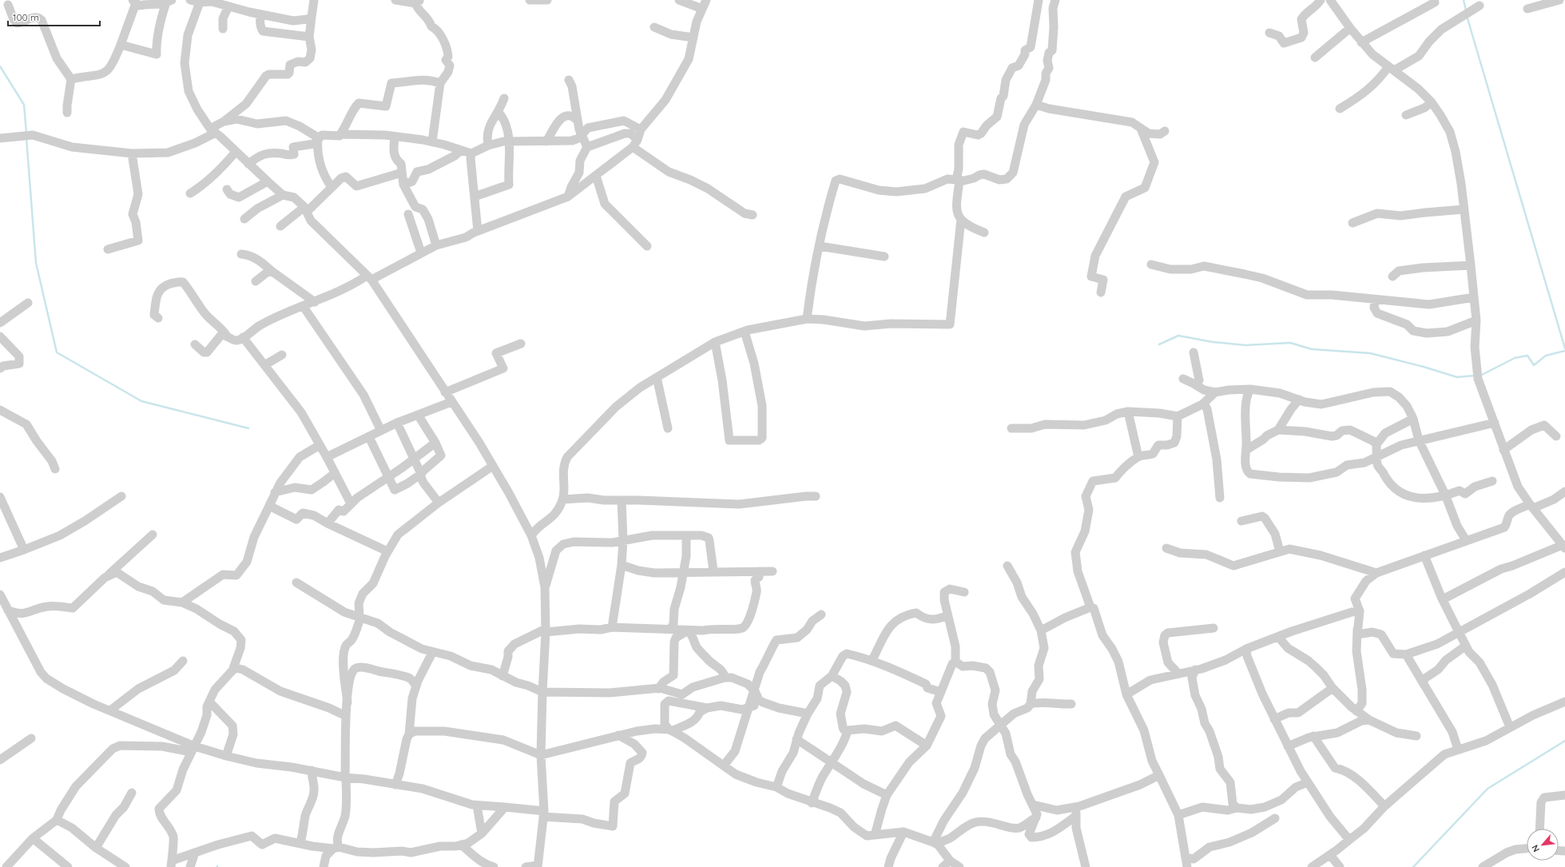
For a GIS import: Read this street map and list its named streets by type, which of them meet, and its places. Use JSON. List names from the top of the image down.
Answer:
{
  "scale_bar": "100 m",
  "north": "bottom left"
}
